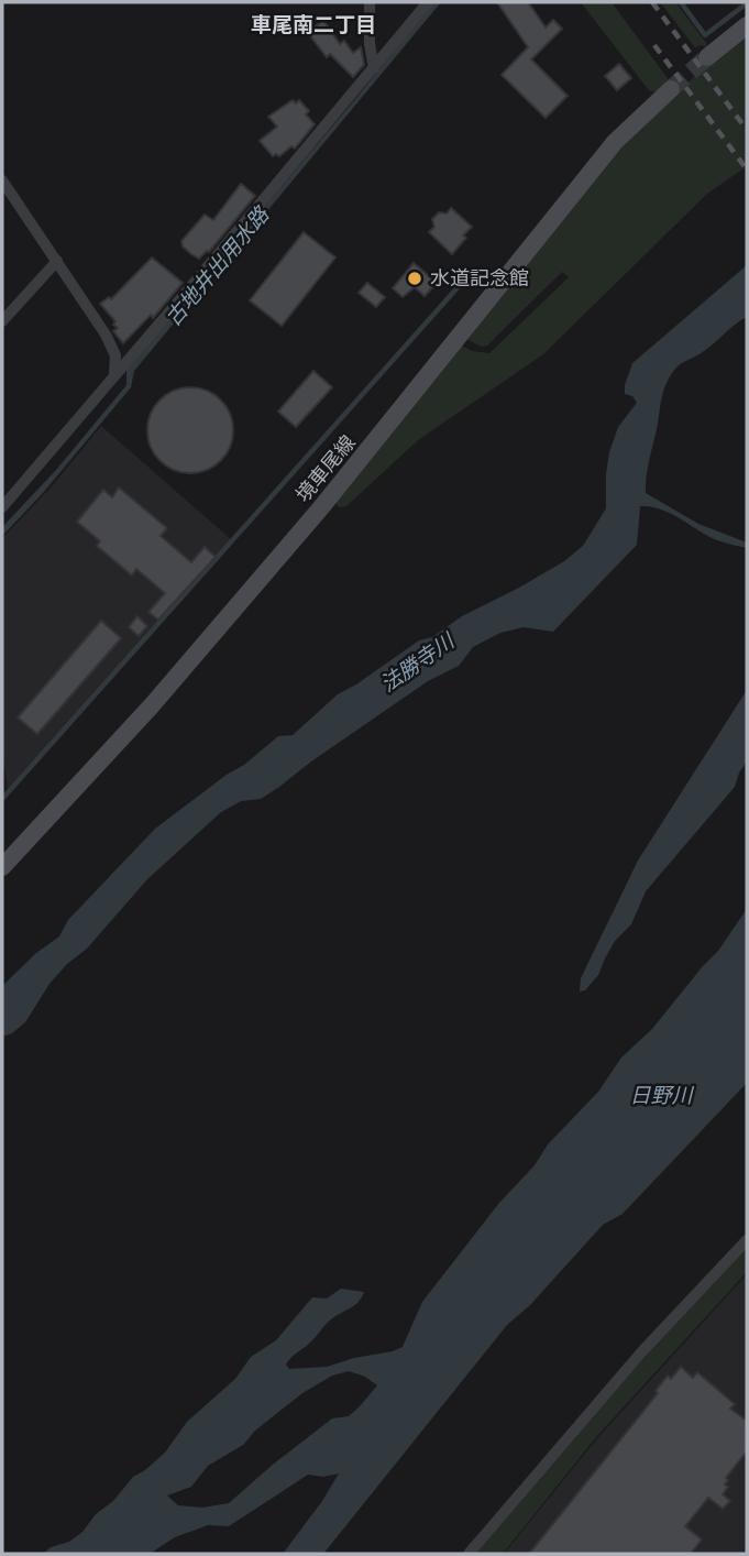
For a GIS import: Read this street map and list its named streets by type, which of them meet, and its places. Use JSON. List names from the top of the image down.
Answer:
{
  "streets": {
    "main road": ["境車尾線"]
  },
  "districts": ["車尾南二丁目"],
  "water": ["古地井出用水路", "法勝寺川", "日野川"],
  "places": ["水道記念館"]
}
